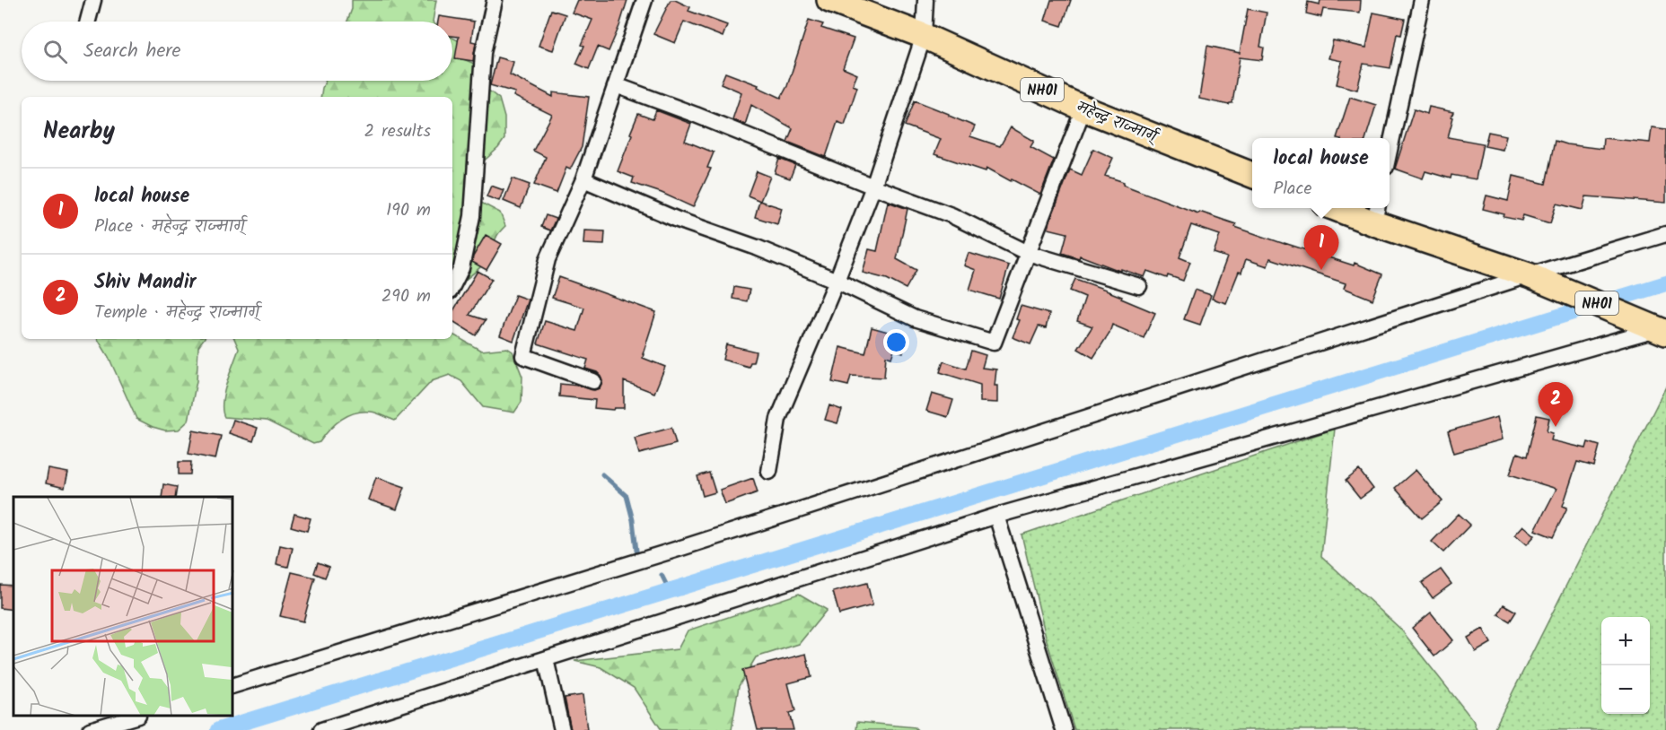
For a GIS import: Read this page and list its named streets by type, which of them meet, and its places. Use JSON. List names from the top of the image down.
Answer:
{
  "streets": {
    "highway": ["NH01", "महेन्द्र राज्मार्ग्"]
  },
  "page": {
    "search": "Search here",
    "heading": ["Nearby", "2 results"],
    "popup": ["local house", "Place"],
    "list": [
      {
        "mark": "1",
        "name": "local house",
        "note": "Place · महेन्द्र राज्मार्ग्",
        "value": "190 m"
      },
      {
        "mark": "2",
        "name": "Shiv Mandir",
        "note": "Temple · महेन्द्र राज्मार्ग्",
        "value": "290 m"
      }
    ],
    "pins": ["1", "2"],
    "map_buttons": ["+", "−"]
  }
}
